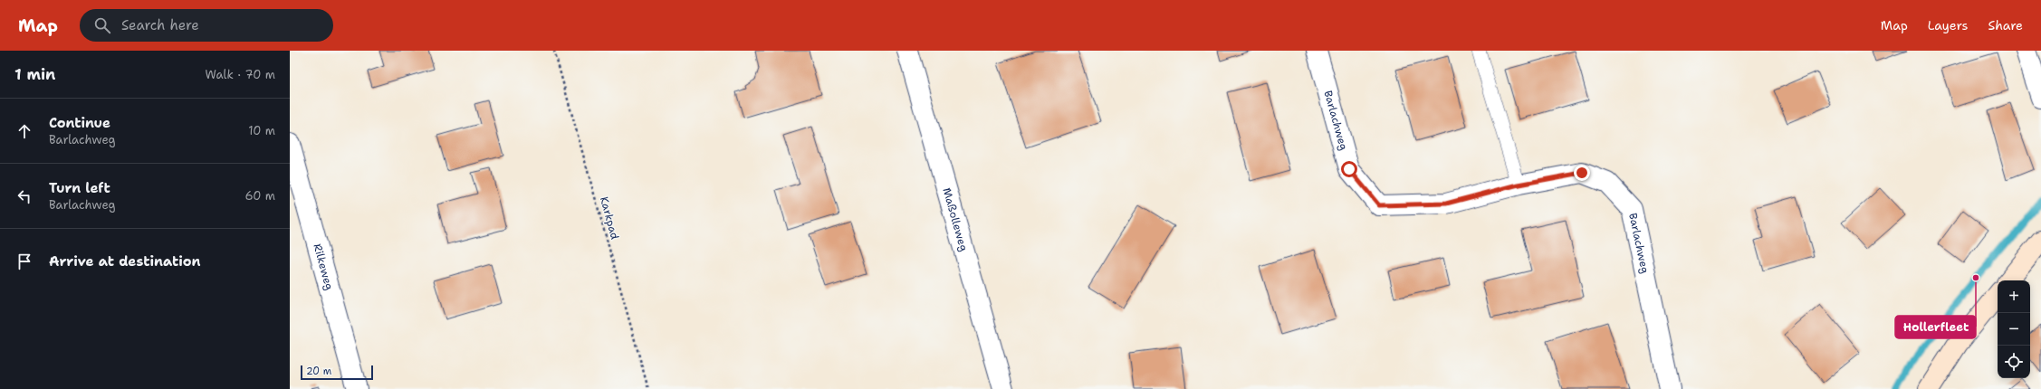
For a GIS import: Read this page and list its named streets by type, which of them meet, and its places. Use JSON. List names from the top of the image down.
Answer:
{
  "streets": {
    "street": ["Barlachweg", "Maßolleweg", "Rilkeweg"],
    "path": ["Karkpad"]
  },
  "places": ["Hollerfleet"],
  "scale_bar": "20 m",
  "page": {
    "header": "Map",
    "search": "Search here",
    "nav": ["Map", "Layers", "Share"],
    "heading": ["1 min", "Walk · 70 m"],
    "list": [
      ["Continue", "Barlachweg", "10 m"],
      ["Turn left", "Barlachweg", "60 m"],
      "Arrive at destination"
    ],
    "map_buttons": ["+", "−"],
    "scale": "20 m"
  }
}
